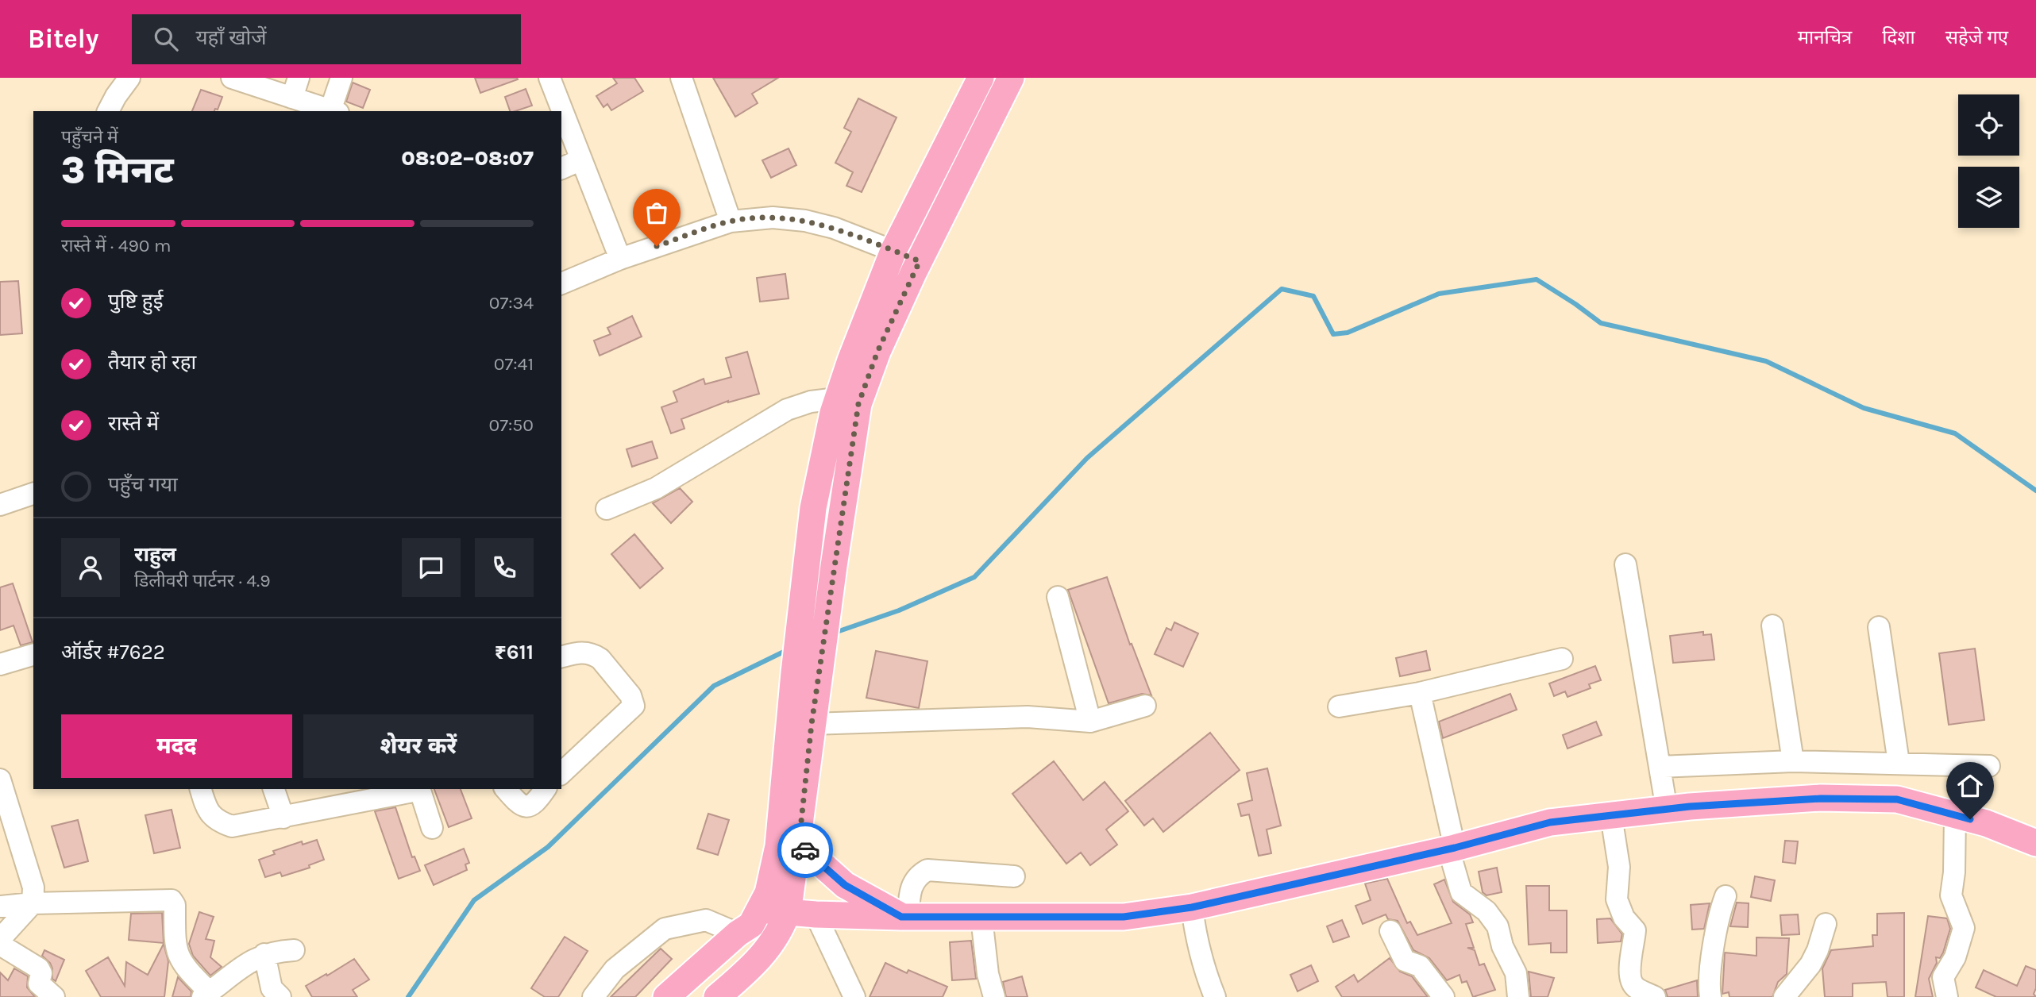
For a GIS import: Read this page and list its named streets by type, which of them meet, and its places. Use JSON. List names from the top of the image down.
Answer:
{
  "page": {
    "header": "Bitely",
    "search": "यहाँ खोजें",
    "nav": ["मानचित्र", "दिशा", "सहेजे गए"],
    "heading": ["3 मिनट", "पहुँचने में", "08:02–08:07"],
    "panel": [
      "राहुल",
      "डिलीवरी पार्टनर · 4.9",
      "ऑर्डर #7622",
      "₹611"
    ],
    "bar": "रास्ते में · 490 m",
    "list": [
      ["पुष्टि हुई", "07:34"],
      ["तैयार हो रहा", "07:41"],
      ["रास्ते में", "07:50"],
      "पहुँच गया"
    ],
    "buttons": ["मदद", "शेयर करें"]
  }
}
